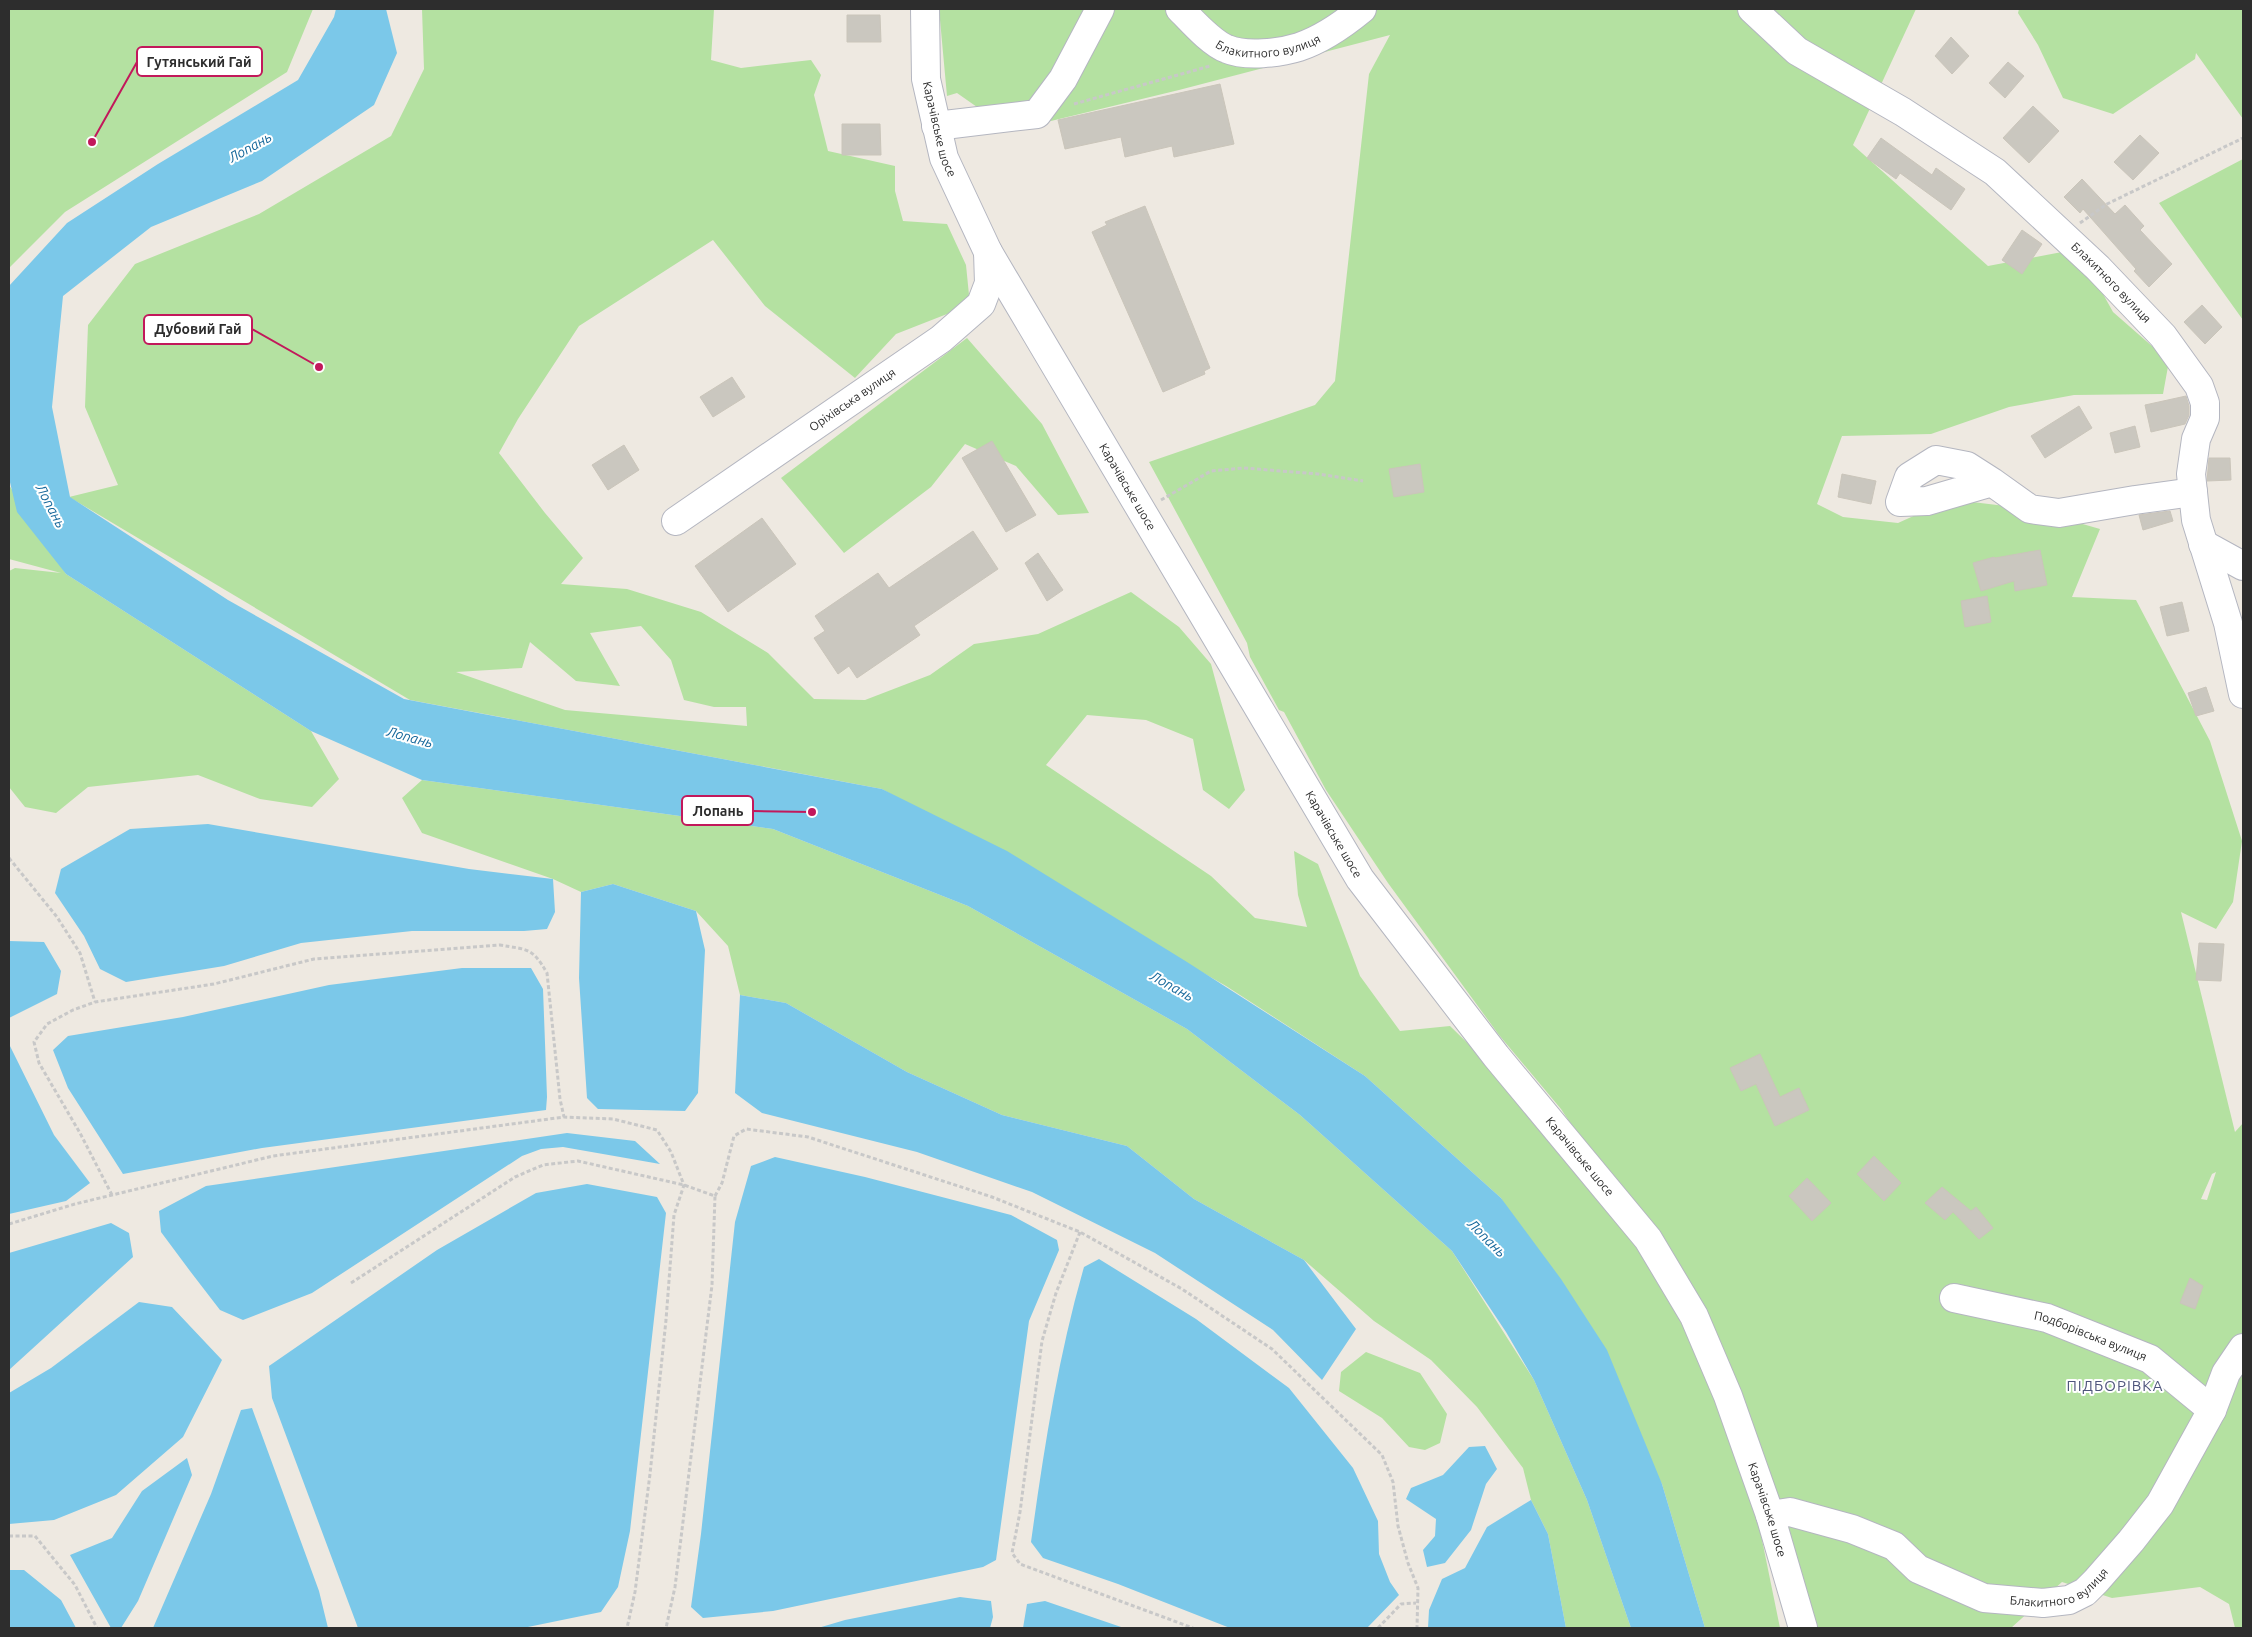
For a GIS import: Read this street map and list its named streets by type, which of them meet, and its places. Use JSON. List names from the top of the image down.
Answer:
{
  "streets": {
    "street": [
      "Блакитного вулиця",
      "Карачівське шосе",
      "Оріхівська вулиця",
      "Подборівська вулиця"
    ]
  },
  "crossings": [
    ["Блакитного вулиця", "Карачівське шосе"],
    ["Блакитного вулиця", "Подборівська вулиця"],
    ["Карачівське шосе", "Оріхівська вулиця"]
  ],
  "districts": ["ПІДБОРІВКА"],
  "water": ["Лопань"],
  "places": ["Гутянський Гай", "Дубовий Гай", "Лопань"]
}
